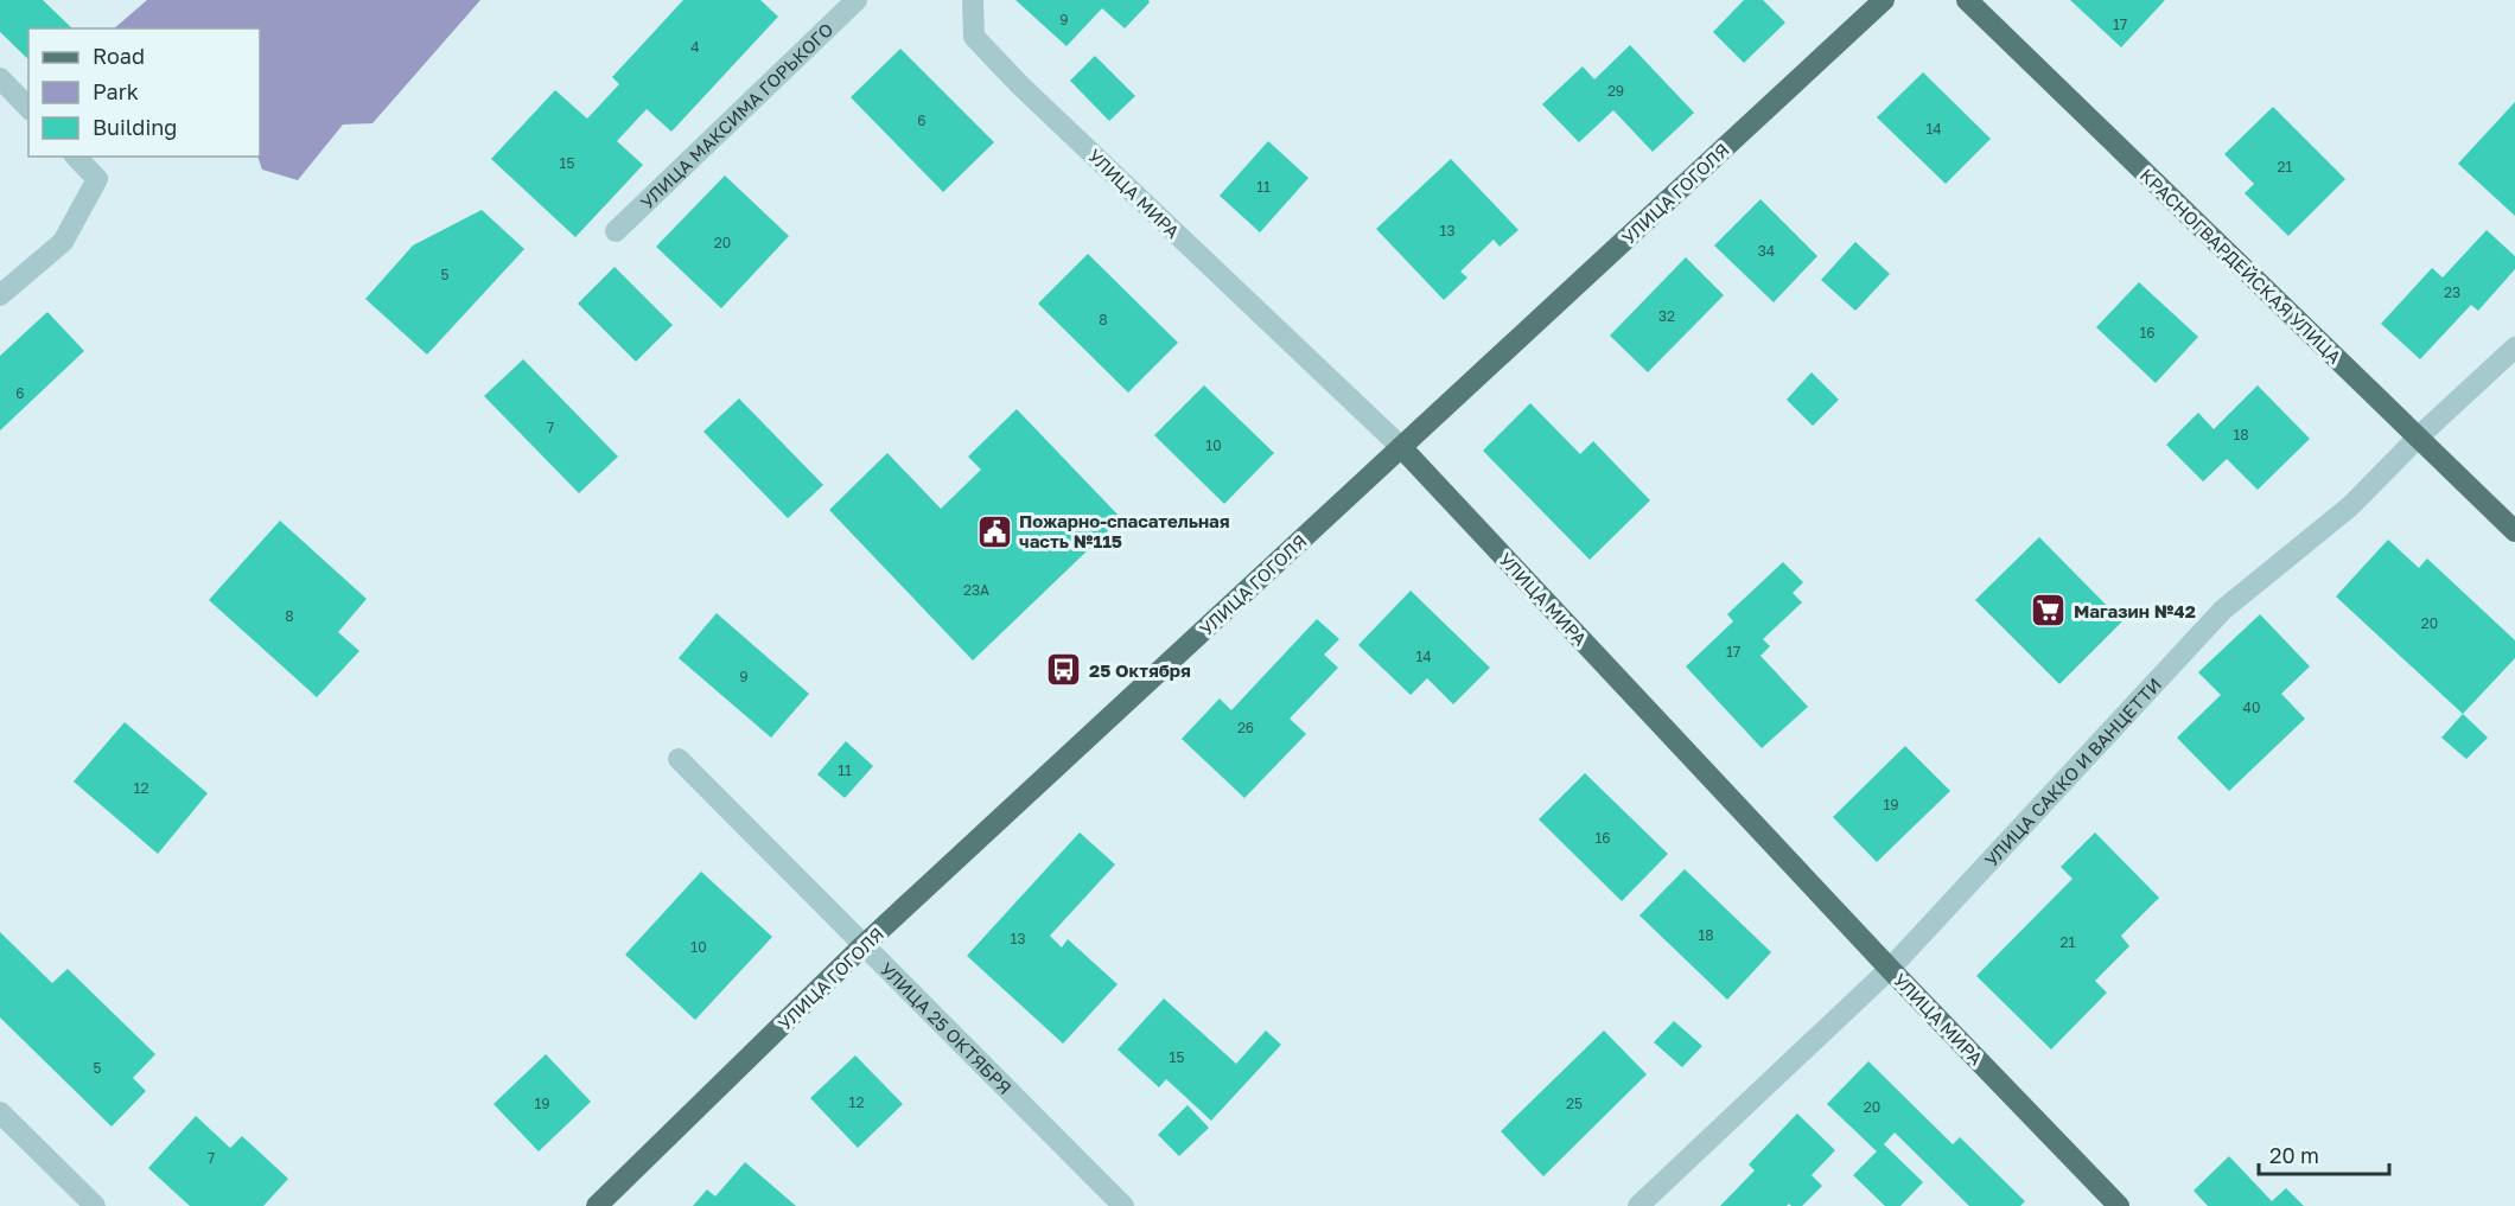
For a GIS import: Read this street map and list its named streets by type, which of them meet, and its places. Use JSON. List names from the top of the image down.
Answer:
{
  "streets": {
    "main road": ["УЛИЦА МИРА", "УЛИЦА ГОГОЛЯ", "КРАСНОГВАРДЕЙСКАЯ УЛИЦА"],
    "street": ["УЛИЦА МАКСИМА ГОРЬКОГО", "УЛИЦА САККО И ВАНЦЕТТИ", "УЛИЦА 25 ОКТЯБРЯ"]
  },
  "crossings": [
    ["УЛИЦА МИРА", "УЛИЦА ГОГОЛЯ"],
    ["УЛИЦА МИРА", "УЛИЦА САККО И ВАНЦЕТТИ"],
    ["УЛИЦА ГОГОЛЯ", "УЛИЦА 25 ОКТЯБРЯ"],
    ["КРАСНОГВАРДЕЙСКАЯ УЛИЦА", "УЛИЦА САККО И ВАНЦЕТТИ"]
  ],
  "places": {
    "public building": ["Пожарно-спасательная часть №115"],
    "supermarket": ["Магазин №42"],
    "bus stop": ["25 Октября"]
  },
  "house_numbers": [
    "9",
    "17",
    "4",
    "29",
    "6",
    "14",
    "15",
    "21",
    "11",
    "13",
    "20",
    "34",
    "5",
    "23",
    "32",
    "8",
    "16",
    "6",
    "7",
    "18",
    "10",
    "23А",
    "8",
    "20",
    "17",
    "14",
    "9",
    "40",
    "26",
    "11",
    "12",
    "19",
    "16",
    "18",
    "13",
    "21",
    "10",
    "15",
    "5",
    "12",
    "19",
    "25",
    "20",
    "7"
  ],
  "legend": ["Road", "Park", "Building"],
  "scale_bar": "20 m"
}
